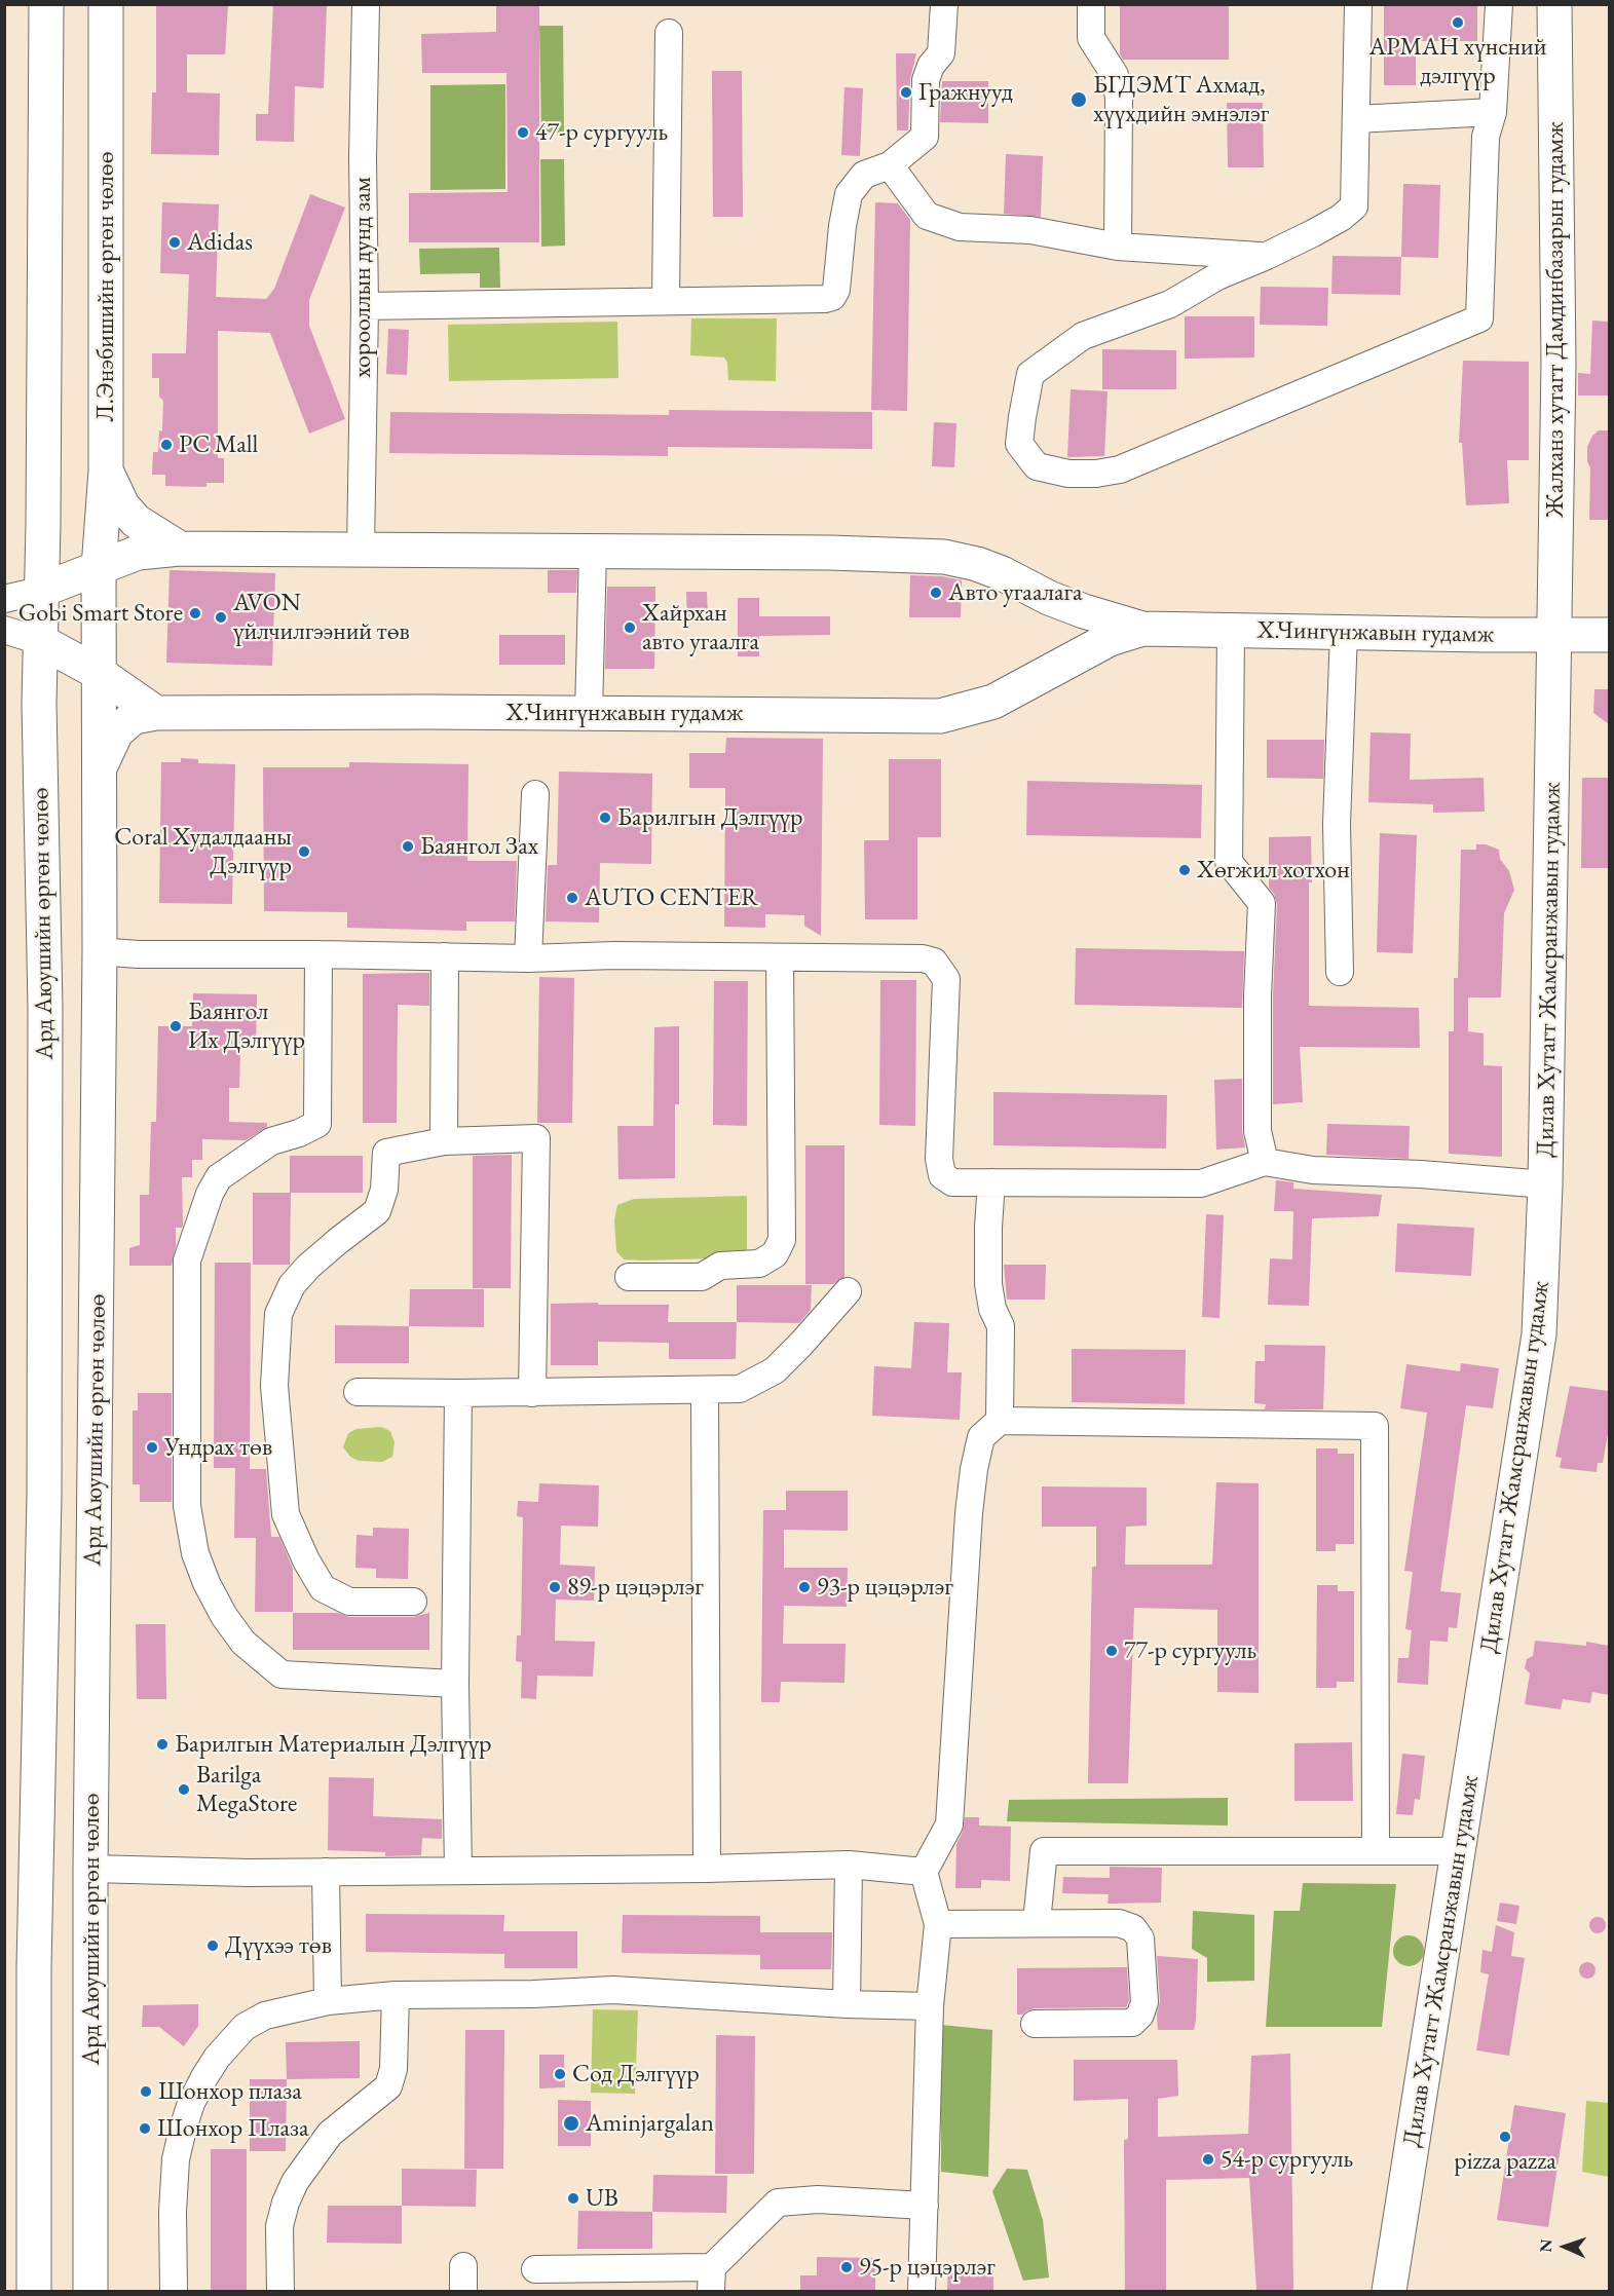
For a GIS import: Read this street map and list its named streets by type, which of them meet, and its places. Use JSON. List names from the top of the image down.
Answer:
{
  "streets": {
    "main road": [
      "Л.Энэбишийн өргөн чөлөө",
      "Жалханз хутагт Дамдинбазарын гудамж",
      "Х.Чингүнжавын гудамж",
      "Ард Аюушийн өргөн чөлөө",
      "Дилав Хутагт Жамсранжавын гудамж"
    ],
    "street": ["хорооллын дунд зам"]
  },
  "crossings": [
    ["хорооллын дунд зам", "Х.Чингүнжавын гудамж"],
    ["Л.Энэбишийн өргөн чөлөө", "Х.Чингүнжавын гудамж"],
    ["Л.Энэбишийн өргөн чөлөө", "Ард Аюушийн өргөн чөлөө"],
    ["Жалханз хутагт Дамдинбазарын гудамж", "Х.Чингүнжавын гудамж"],
    ["Жалханз хутагт Дамдинбазарын гудамж", "Дилав Хутагт Жамсранжавын гудамж"],
    ["Х.Чингүнжавын гудамж", "Ард Аюушийн өргөн чөлөө"],
    ["Х.Чингүнжавын гудамж", "Дилав Хутагт Жамсранжавын гудамж"]
  ],
  "places": [
    "АРМАН хүнсний дэлгүүр",
    "Гражнууд",
    "БГДЭМТ Ахмад, хүүхдийн эмнэлэг",
    "47-р сургууль",
    "Adidas",
    "PC Mall",
    "Авто угаалага",
    "Gobi Smart Store",
    "AVON үйлчилгээний төв",
    "Хайрхан авто угаалга",
    "Барилгын Дэлгүүр",
    "Баянгол Зах",
    "Coral Худалдааны Дэлгүүр",
    "Хөгжил хотхон",
    "AUTO CENTER",
    "Баянгол Их Дэлгүүр",
    "Ундрах төв",
    "89-р цэцэрлэг",
    "93-р цэцэрлэг",
    "77-р сургууль",
    "Барилгын Материалын Дэлгүүр",
    "Barilga MegaStore",
    "Дүүхээ төв",
    "Сод Дэлгүүр",
    "Шонхор плаза",
    "Aminjargalan",
    "Шонхор Плаза",
    "pizza pazza",
    "54-р сургууль",
    "UB",
    "95-р цэцэрлэг"
  ],
  "north": "left"
}
